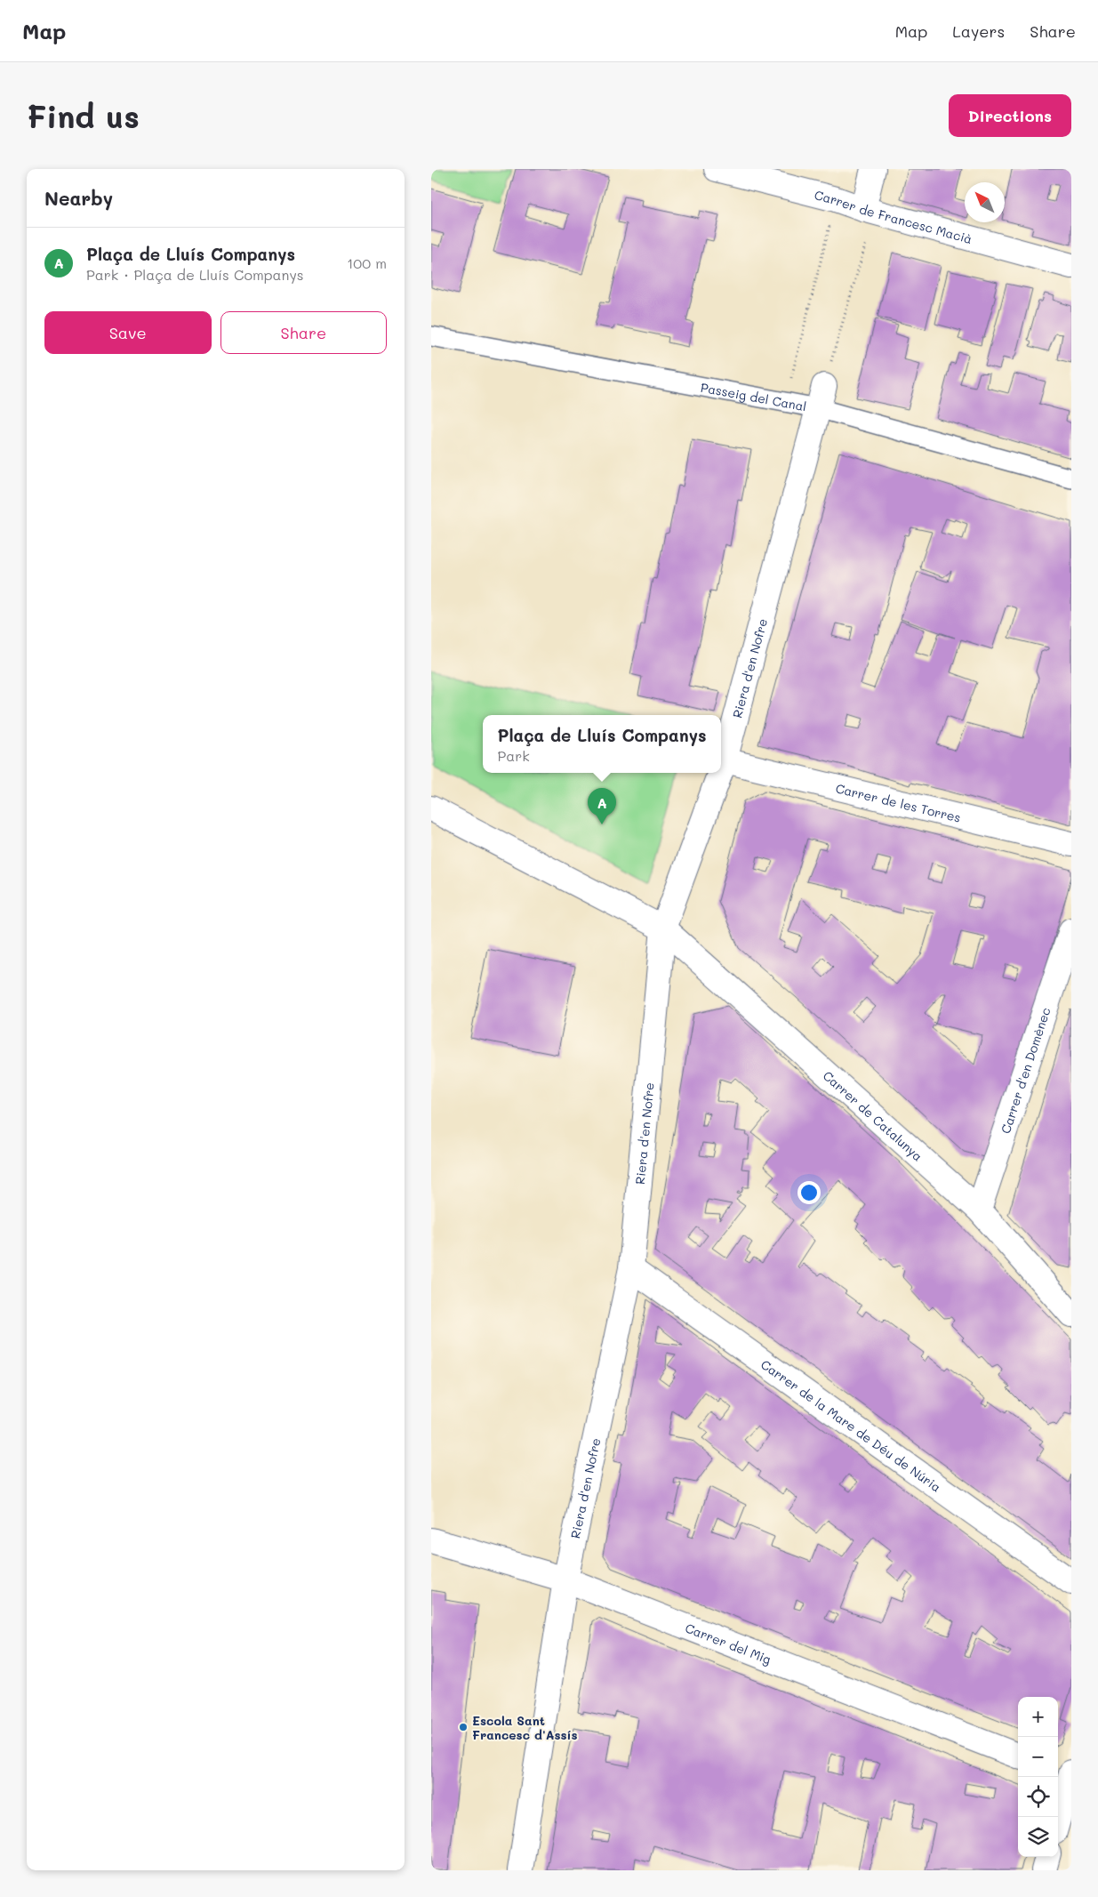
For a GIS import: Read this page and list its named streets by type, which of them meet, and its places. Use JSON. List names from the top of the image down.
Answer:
{
  "streets": {
    "street": [
      "Carrer de Francesc Macià",
      "Passeig del Canal",
      "Riera d'en Nofre",
      "Carrer de les Torres",
      "Carrer d'en Domènec",
      "Carrer de Catalunya",
      "Carrer de la Mare de Déu de Núria",
      "Carrer del Mig"
    ]
  },
  "crossings": [
    ["Passeig del Canal", "Riera d'en Nofre"],
    ["Riera d'en Nofre", "Carrer de les Torres"],
    ["Riera d'en Nofre", "Carrer de Catalunya"],
    ["Riera d'en Nofre", "Carrer de la Mare de Déu de Núria"],
    ["Riera d'en Nofre", "Carrer del Mig"],
    ["Carrer d'en Domènec", "Carrer de Catalunya"]
  ],
  "places": ["Escola Sant Francesc d'Assís"],
  "north": "top left",
  "page": {
    "header": "Map",
    "nav": ["Map", "Layers", "Share"],
    "buttons": [
      "Directions",
      ["Save", "Share"]
    ],
    "title": "Find us",
    "heading": "Nearby",
    "list": [
      {
        "mark": "A",
        "name": "Plaça de Lluís Companys",
        "note": "Park · Plaça de Lluís Companys",
        "value": "100 m"
      }
    ],
    "popup": ["Plaça de Lluís Companys", "Park"],
    "pins": "A",
    "map_buttons": ["+", "−"]
  }
}
